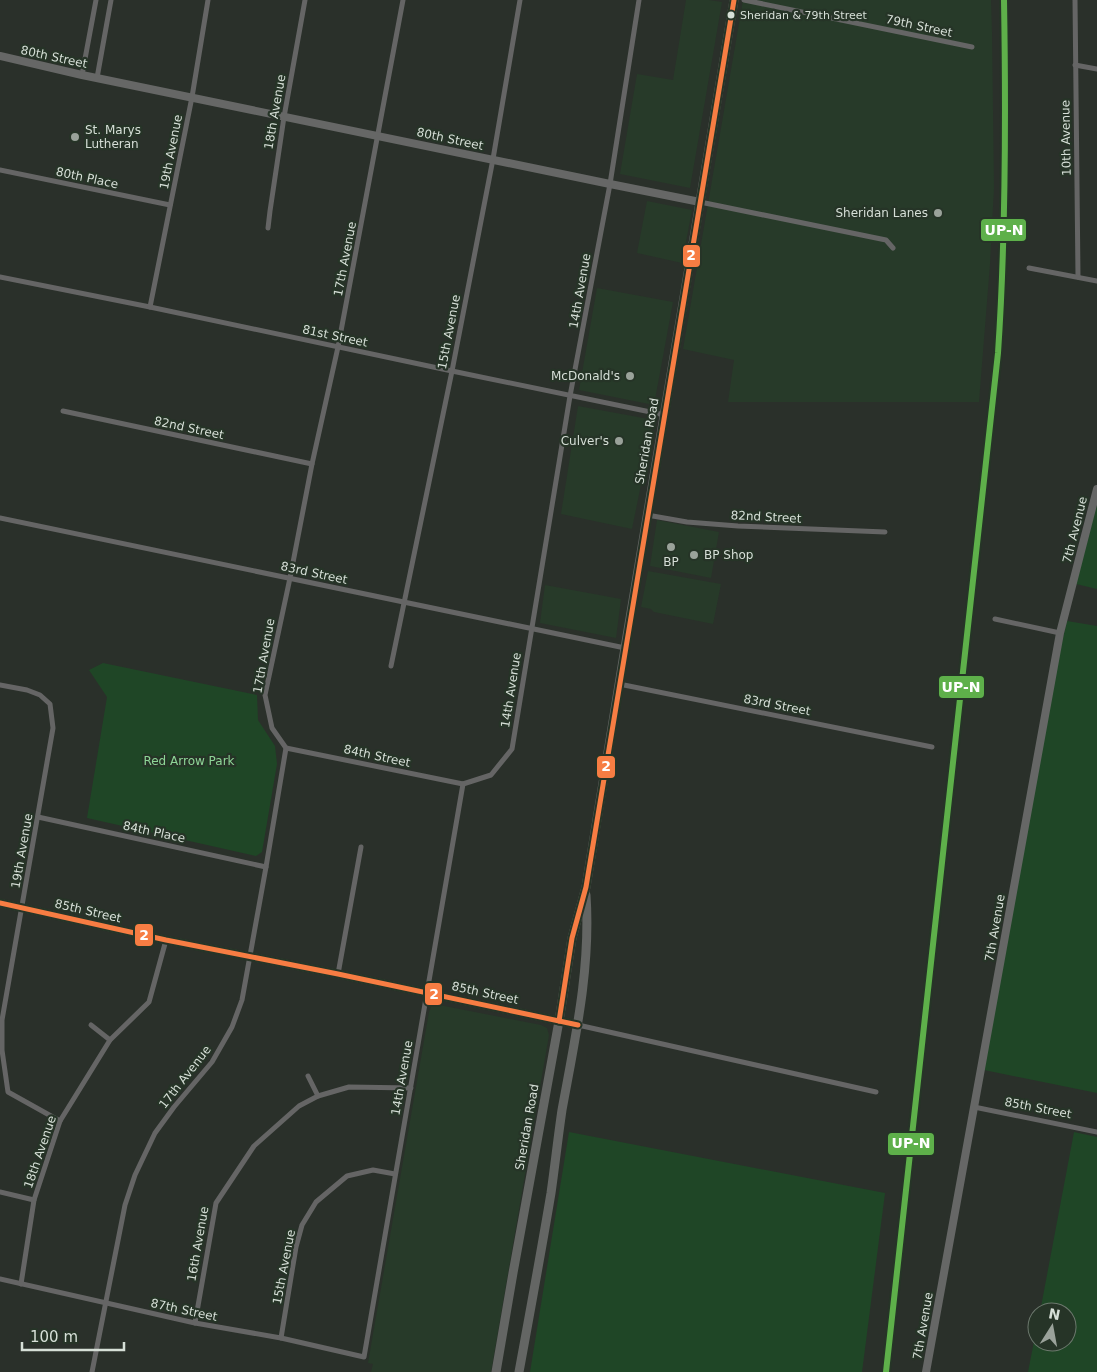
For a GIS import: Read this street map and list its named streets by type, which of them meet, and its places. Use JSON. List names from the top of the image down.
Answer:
{
  "streets": {
    "main road": ["Sheridan Road"],
    "street": [
      "79th Street",
      "80th Street",
      "18th Avenue",
      "10th Avenue",
      "19th Avenue",
      "80th Place",
      "17th Avenue",
      "14th Avenue",
      "15th Avenue",
      "81st Street",
      "82nd Street",
      "7th Avenue",
      "83rd Street",
      "84th Street",
      "84th Place",
      "85th Street",
      "16th Avenue",
      "87th Street"
    ]
  },
  "crossings": [
    ["80th Street", "18th Avenue"],
    ["80th Street", "19th Avenue"],
    ["80th Street", "17th Avenue"],
    ["80th Street", "14th Avenue"],
    ["80th Street", "15th Avenue"],
    ["80th Street", "Sheridan Road"],
    ["18th Avenue", "19th Avenue"],
    ["18th Avenue", "85th Street"],
    ["18th Avenue", "87th Street"],
    ["19th Avenue", "80th Place"],
    ["19th Avenue", "81st Street"],
    ["19th Avenue", "84th Place"],
    ["19th Avenue", "85th Street"],
    ["17th Avenue", "81st Street"],
    ["17th Avenue", "82nd Street"],
    ["17th Avenue", "83rd Street"],
    ["17th Avenue", "84th Street"],
    ["17th Avenue", "84th Place"],
    ["17th Avenue", "85th Street"],
    ["17th Avenue", "87th Street"],
    ["14th Avenue", "15th Avenue"],
    ["14th Avenue", "81st Street"],
    ["14th Avenue", "83rd Street"],
    ["14th Avenue", "84th Street"],
    ["14th Avenue", "85th Street"],
    ["14th Avenue", "16th Avenue"],
    ["14th Avenue", "87th Street"],
    ["15th Avenue", "81st Street"],
    ["15th Avenue", "83rd Street"],
    ["15th Avenue", "87th Street"],
    ["81st Street", "Sheridan Road"],
    ["82nd Street", "Sheridan Road"],
    ["Sheridan Road", "83rd Street"],
    ["Sheridan Road", "85th Street"],
    ["7th Avenue", "85th Street"],
    ["16th Avenue", "87th Street"]
  ],
  "parks": ["Red Arrow Park"],
  "places": [
    "Sheridan & 79th Street",
    "St. Marys Lutheran",
    "Sheridan Lanes",
    "McDonald's",
    "Culver's",
    "BP",
    "BP Shop"
  ],
  "lines": ["transit line UP-N", "transit line 2"],
  "scale_bar": "100 m",
  "north": "top"
}
